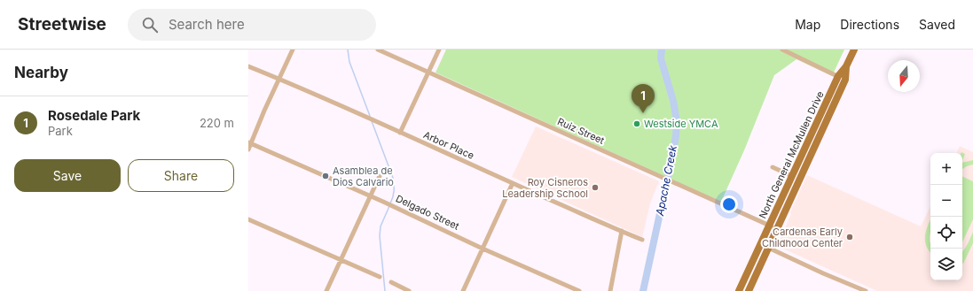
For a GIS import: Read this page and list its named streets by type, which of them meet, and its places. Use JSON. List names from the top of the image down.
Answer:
{
  "streets": {
    "main road": ["North General McMullen Drive"],
    "street": ["Ruiz Street", "Arbor Place", "Delgado Street"]
  },
  "crossings": [
    ["Ruiz Street", "North General McMullen Drive"]
  ],
  "water": ["Apache Creek"],
  "places": [
    "Westside YMCA",
    "Asamblea de Dios Calvario",
    "Roy Cisneros Leadership School",
    "Cardenas Early Childhood Center"
  ],
  "north": "bottom",
  "page": {
    "header": "Streetwise",
    "search": "Search here",
    "nav": ["Map", "Directions", "Saved"],
    "heading": "Nearby",
    "pins": "1",
    "list": [
      {
        "mark": "1",
        "name": "Rosedale Park",
        "note": "Park",
        "value": "220 m"
      }
    ],
    "buttons": ["Save", "Share"],
    "map_buttons": ["+", "−"]
  }
}
